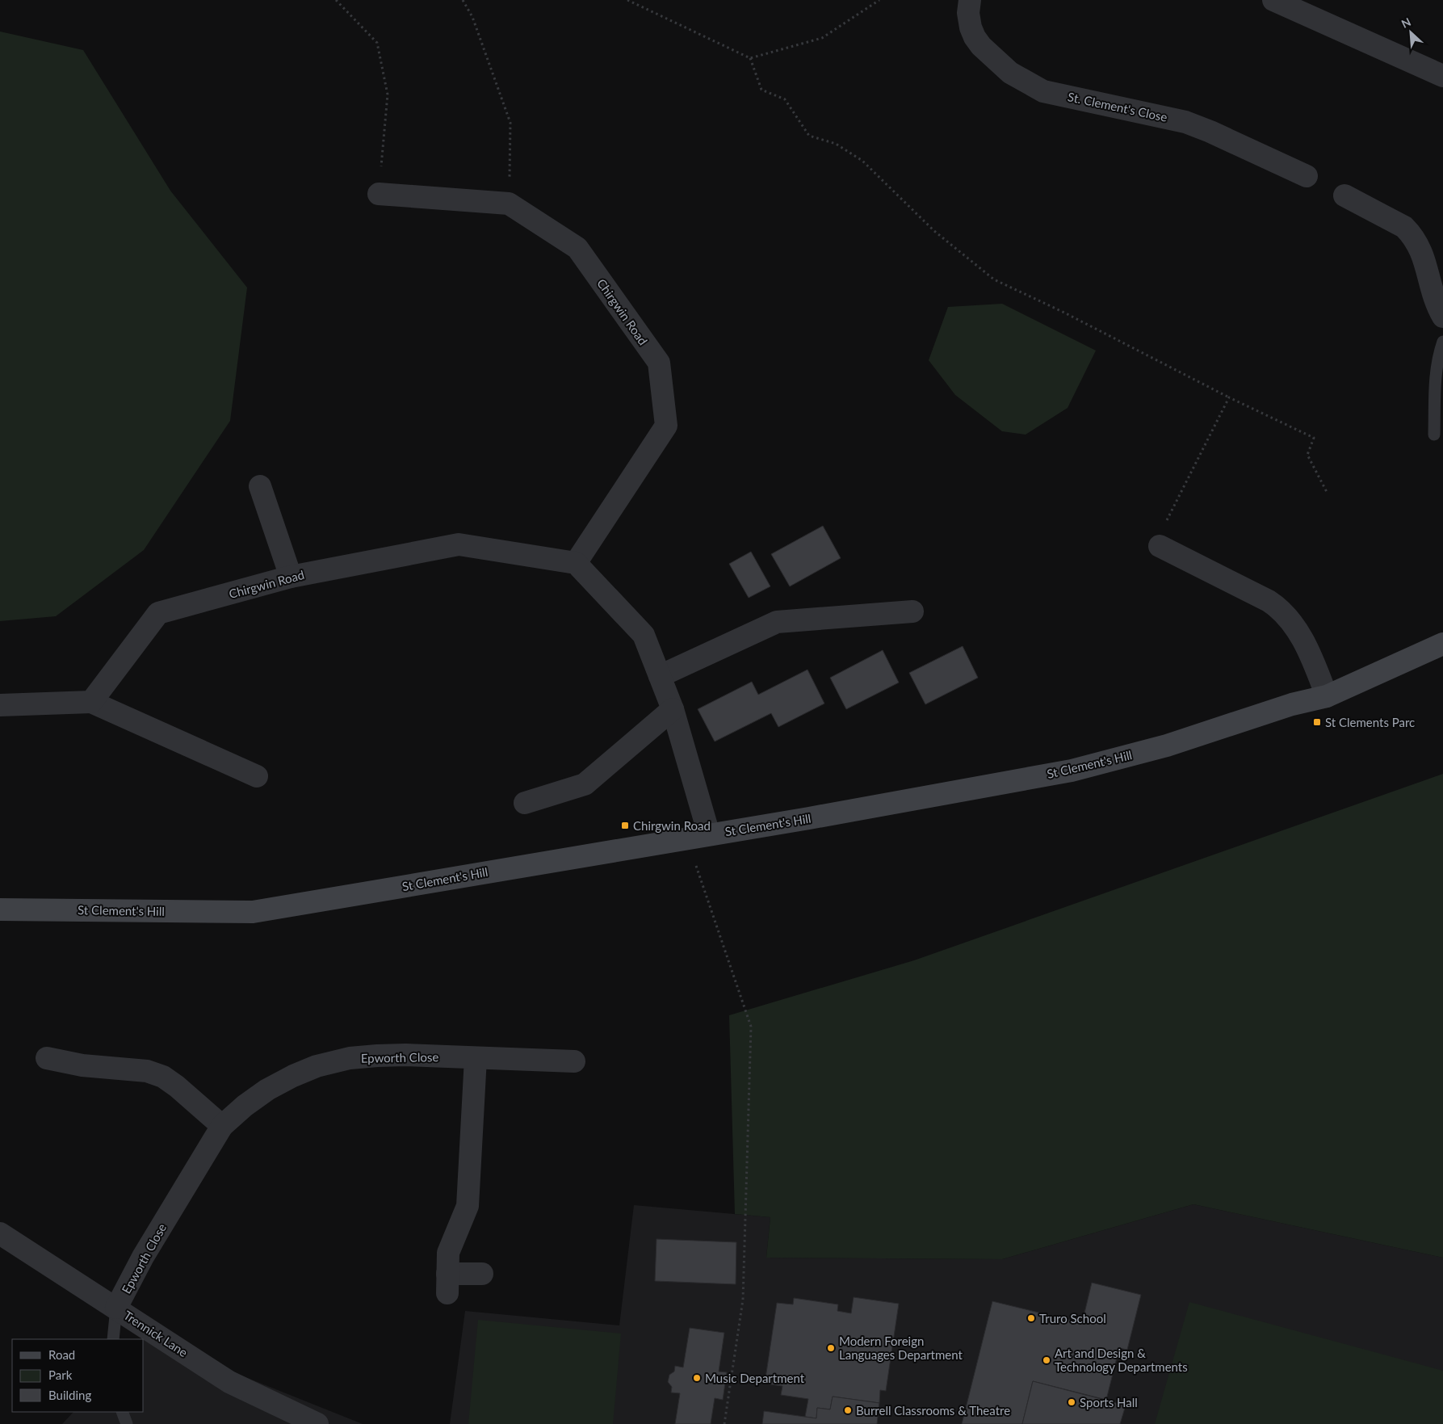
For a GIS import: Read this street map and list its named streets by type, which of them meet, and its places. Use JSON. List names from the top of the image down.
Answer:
{
  "streets": {
    "street": [
      "St. Clement's Close",
      "Chirgwin Road",
      "St Clement's Hill",
      "Epworth Close",
      "Trennick Lane"
    ]
  },
  "crossings": [
    ["Epworth Close", "Trennick Lane"]
  ],
  "places": {
    "transit": ["St Clements Parc", "Chirgwin Road"],
    "other": [
      "Truro School",
      "Modern Foreign Languages Department",
      "Art and Design & Technology Departments",
      "Music Department",
      "Sports Hall",
      "Burrell Classrooms & Theatre"
    ]
  },
  "legend": ["Road", "Park", "Building"],
  "north": "top left"
}
